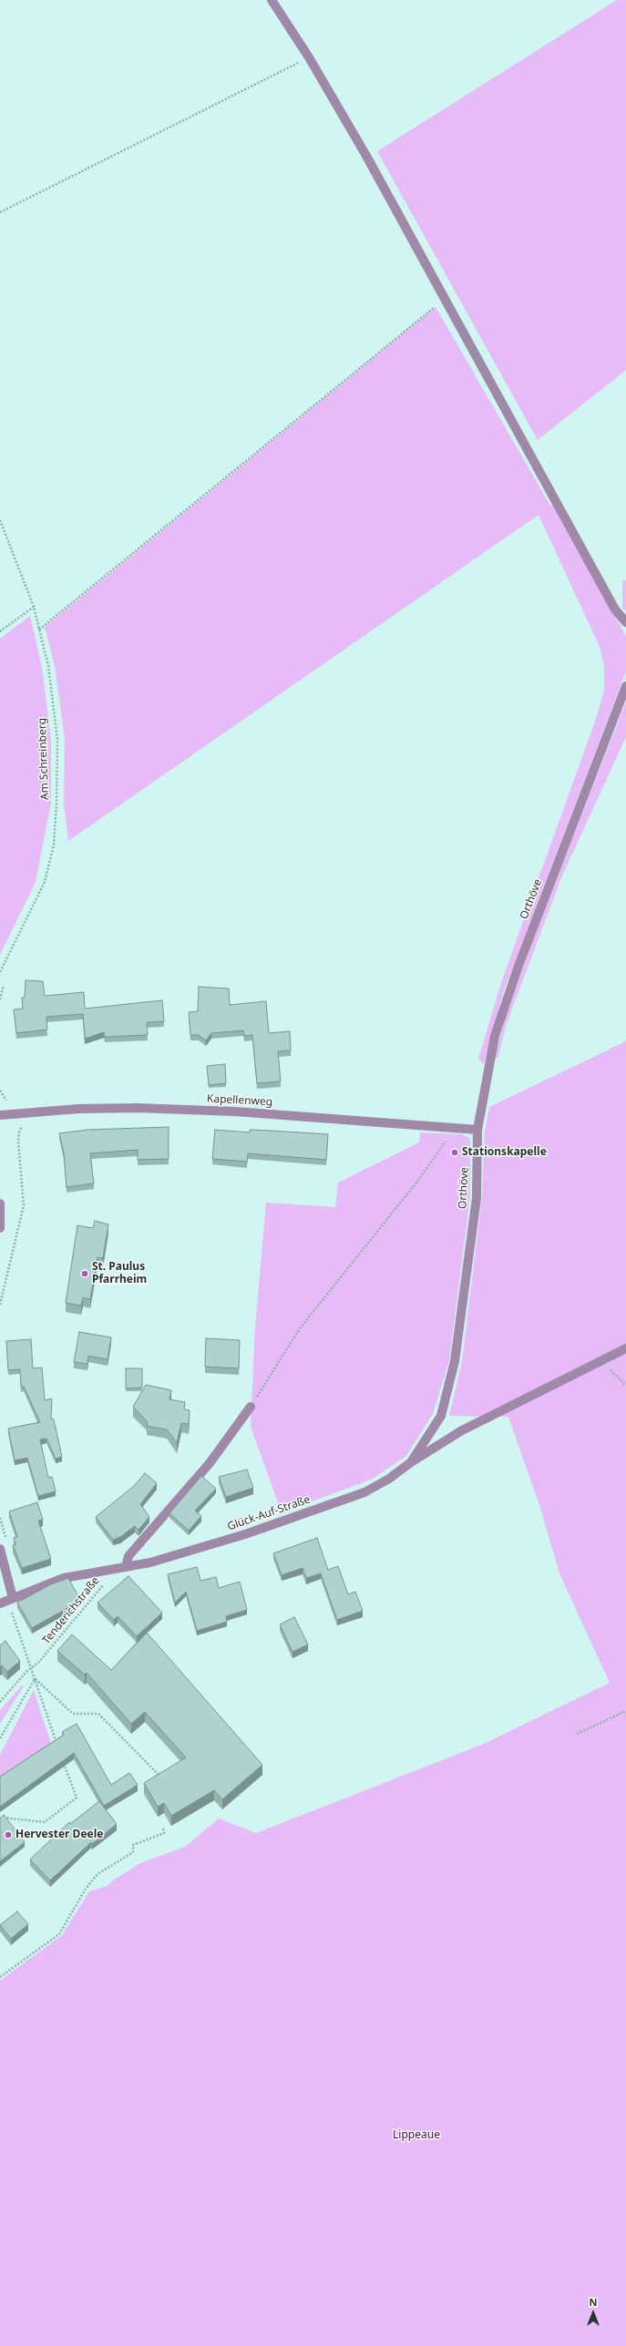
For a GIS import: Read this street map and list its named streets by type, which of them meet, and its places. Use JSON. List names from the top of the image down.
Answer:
{
  "streets": {
    "street": ["Orthöve", "Kapellenweg", "Glück-Auf-Straße"],
    "path": ["Am Schreinberg", "Tenderichstraße"]
  },
  "crossings": [
    ["Orthöve", "Kapellenweg"],
    ["Orthöve", "Glück-Auf-Straße"]
  ],
  "parks": ["Lippeaue"],
  "places": ["Stationskapelle", "St. Paulus Pfarrheim", "Hervester Deele"],
  "north": "top"
}
